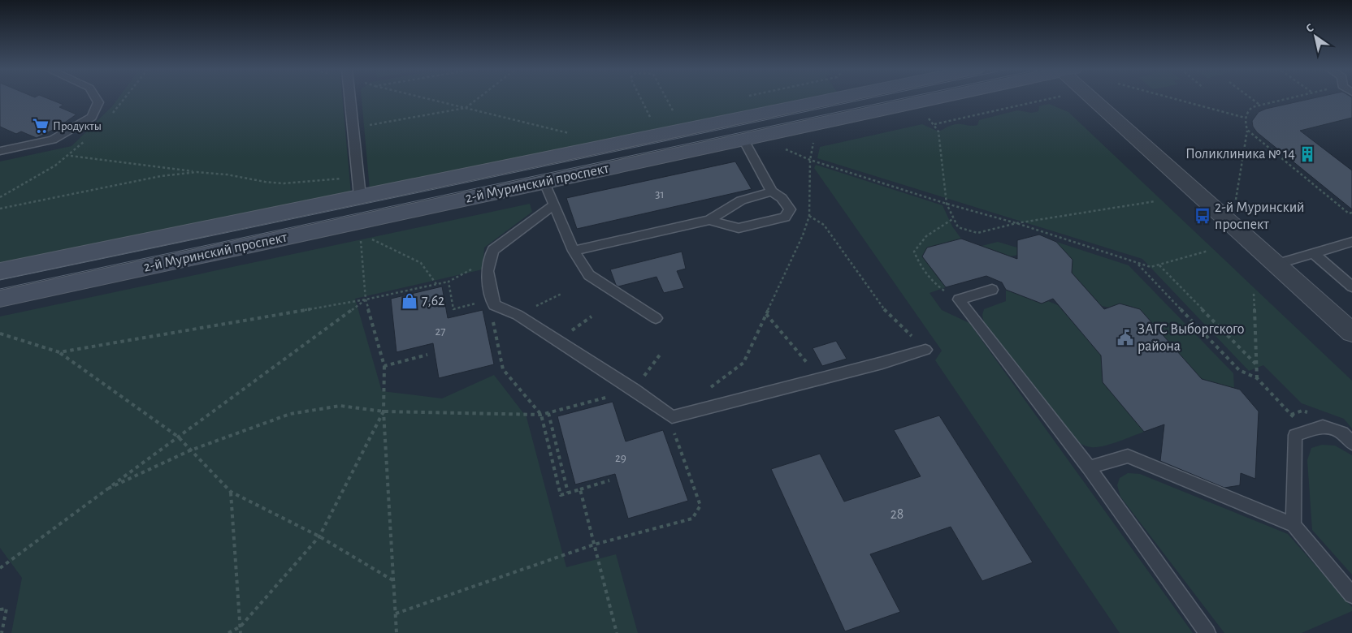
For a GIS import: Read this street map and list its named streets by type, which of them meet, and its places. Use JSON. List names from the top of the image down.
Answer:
{
  "streets": {
    "main road": ["2-й Муринский проспект"]
  },
  "places": {
    "supermarket": ["Продукты"],
    "building": ["Поликлиника № 14"],
    "bus stop": ["2-й Муринский проспект"],
    "shop": ["7,62"],
    "public building": ["ЗАГС Выборгского района"]
  },
  "house_numbers": [
    "31",
    "27",
    "29",
    "28"
  ],
  "north": "top left"
}
